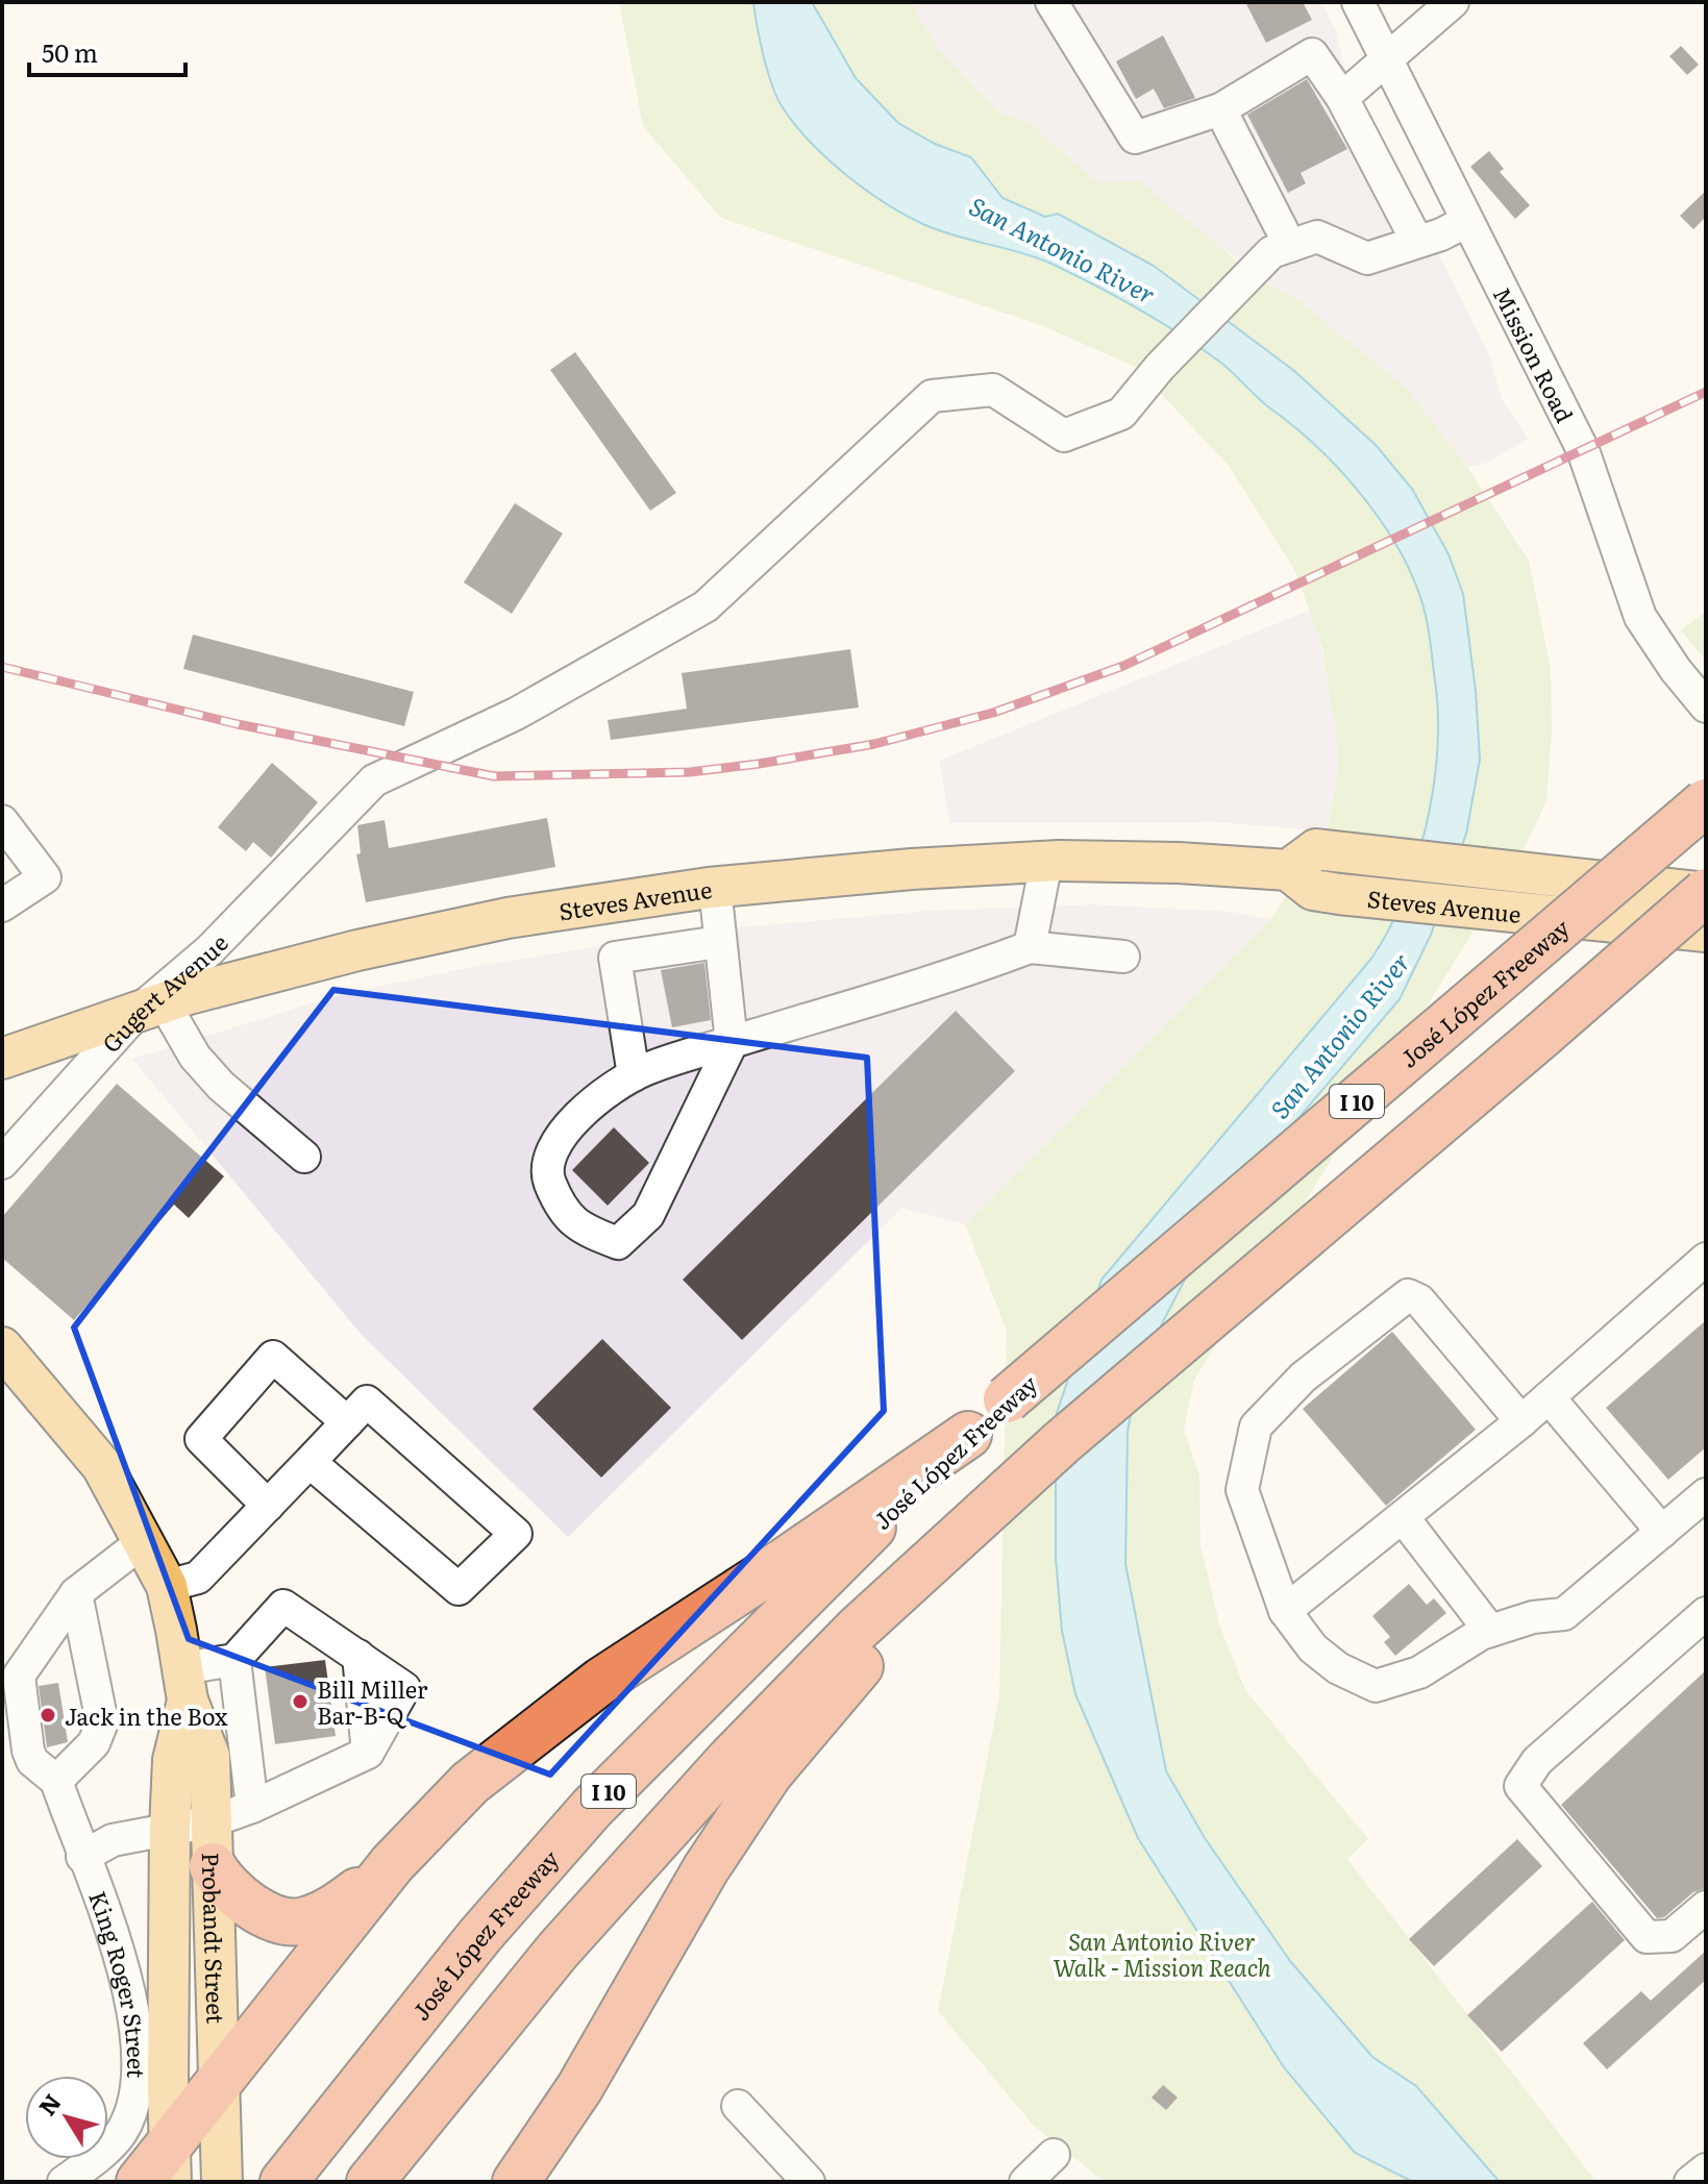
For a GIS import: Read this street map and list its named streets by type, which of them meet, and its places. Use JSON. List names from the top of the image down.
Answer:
{
  "streets": {
    "highway": ["José López Freeway", "I 10"],
    "main road": ["Steves Avenue", "Probandt Street"],
    "street": ["Mission Road", "Gugert Avenue", "King Roger Street"]
  },
  "crossings": [
    ["Steves Avenue", "Gugert Avenue"]
  ],
  "water": ["San Antonio River"],
  "parks": ["San Antonio River Walk - Mission Reach"],
  "places": ["Bill Miller Bar-B-Q", "Jack in the Box"],
  "scale_bar": "50 m",
  "north": "top left"
}
